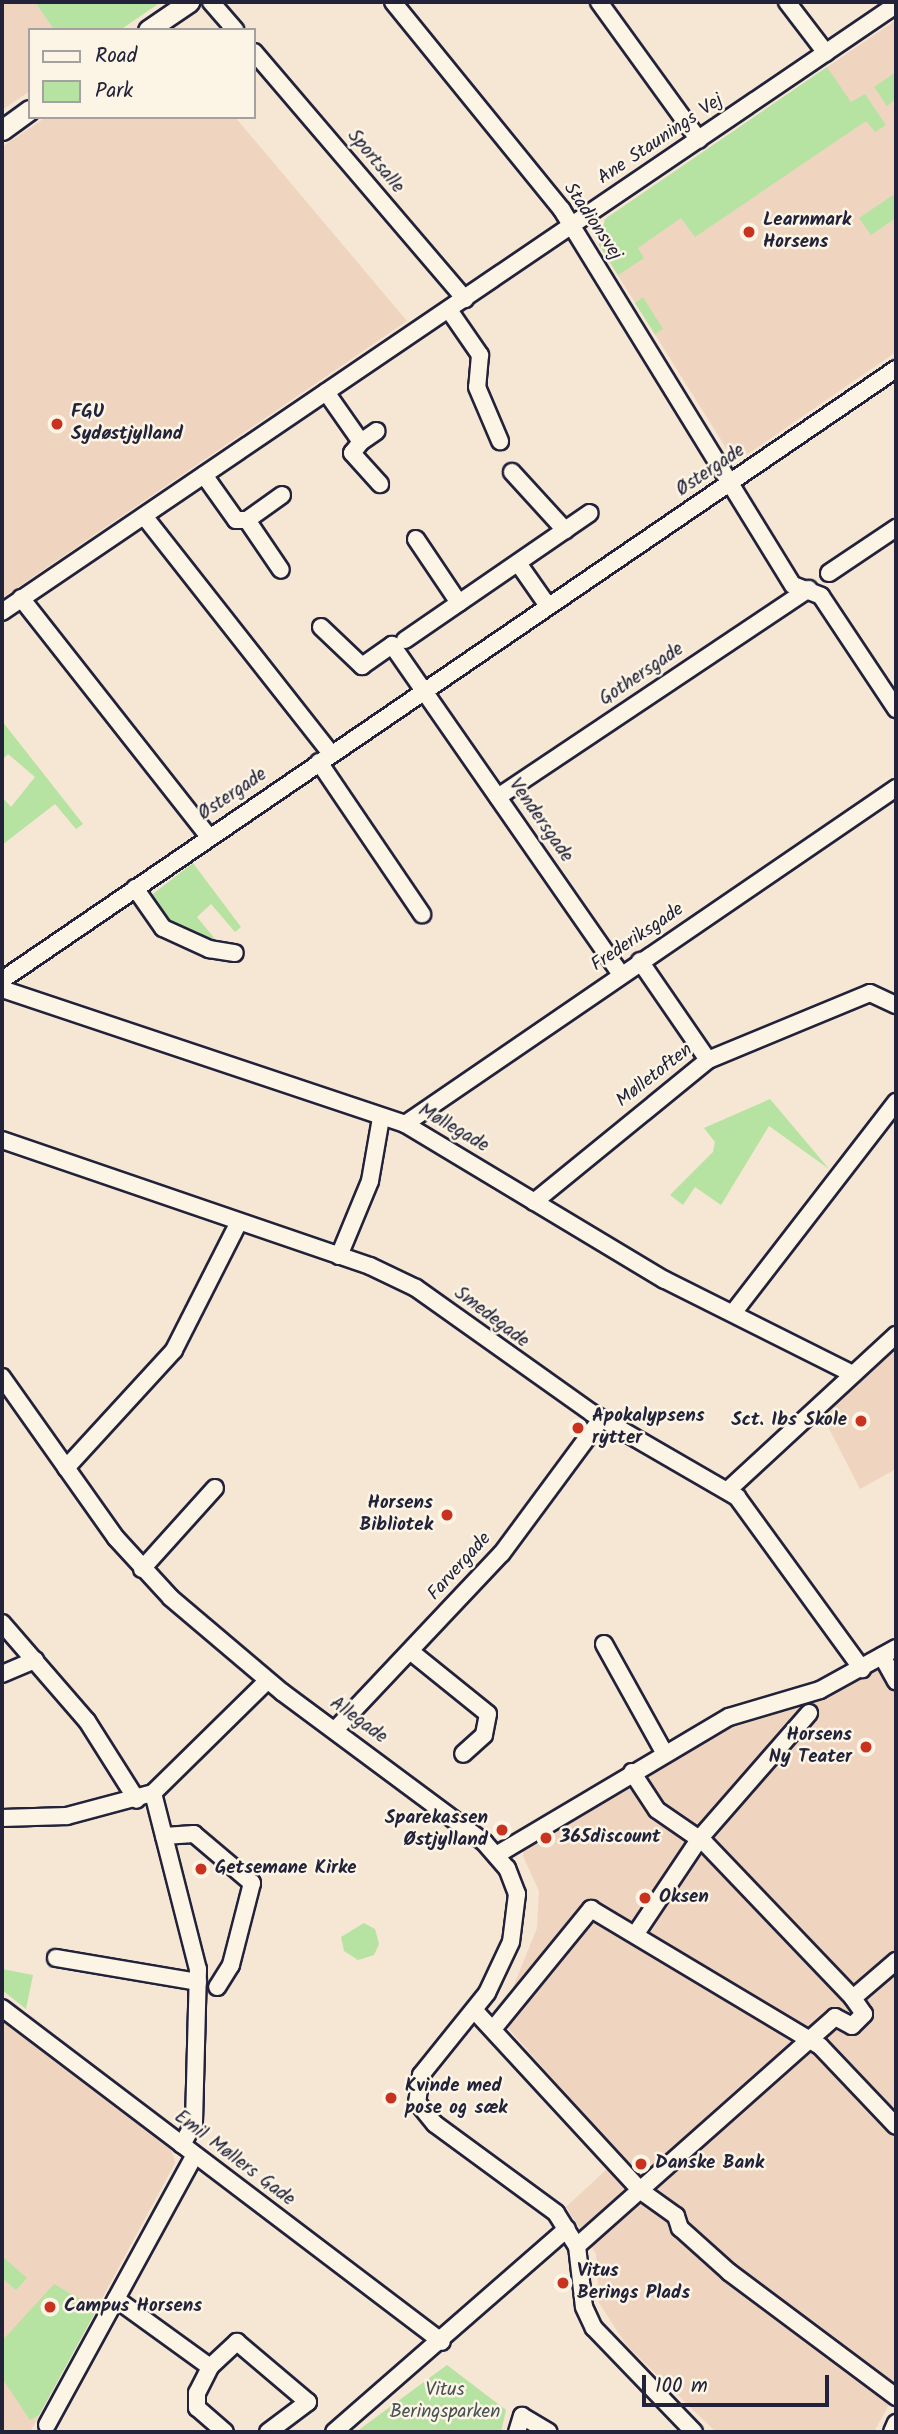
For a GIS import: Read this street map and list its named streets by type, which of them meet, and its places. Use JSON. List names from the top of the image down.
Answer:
{
  "streets": {
    "street": [
      "Ane Staunings Vej",
      "Sportsalle",
      "Stadionsvej",
      "Østergade",
      "Gothersgade",
      "Vendersgade",
      "Frederiksgade",
      "Mølletoften",
      "Møllegade",
      "Smedegade",
      "Farvergade",
      "Allegade",
      "Emil Møllers Gade"
    ]
  },
  "crossings": [
    ["Ane Staunings Vej", "Sportsalle"],
    ["Ane Staunings Vej", "Stadionsvej"],
    ["Stadionsvej", "Østergade"],
    ["Stadionsvej", "Gothersgade"],
    ["Østergade", "Vendersgade"],
    ["Gothersgade", "Vendersgade"],
    ["Vendersgade", "Frederiksgade"],
    ["Frederiksgade", "Møllegade"],
    ["Mølletoften", "Møllegade"],
    ["Smedegade", "Farvergade"],
    ["Farvergade", "Allegade"]
  ],
  "parks": ["Vitus Beringsparken"],
  "places": [
    "Learnmark Horsens",
    "FGU Sydøstjylland",
    "Sct. Ibs Skole",
    "Apokalypsens rytter",
    "Horsens Bibliotek",
    "Horsens Ny Teater",
    "Sparekassen Østjylland",
    "365discount",
    "Getsemane Kirke",
    "Oksen",
    "Kvinde med pose og sæk",
    "Danske Bank",
    "Vitus Berings Plads",
    "Campus Horsens"
  ],
  "legend": ["Road", "Park"],
  "scale_bar": "100 m"
}
